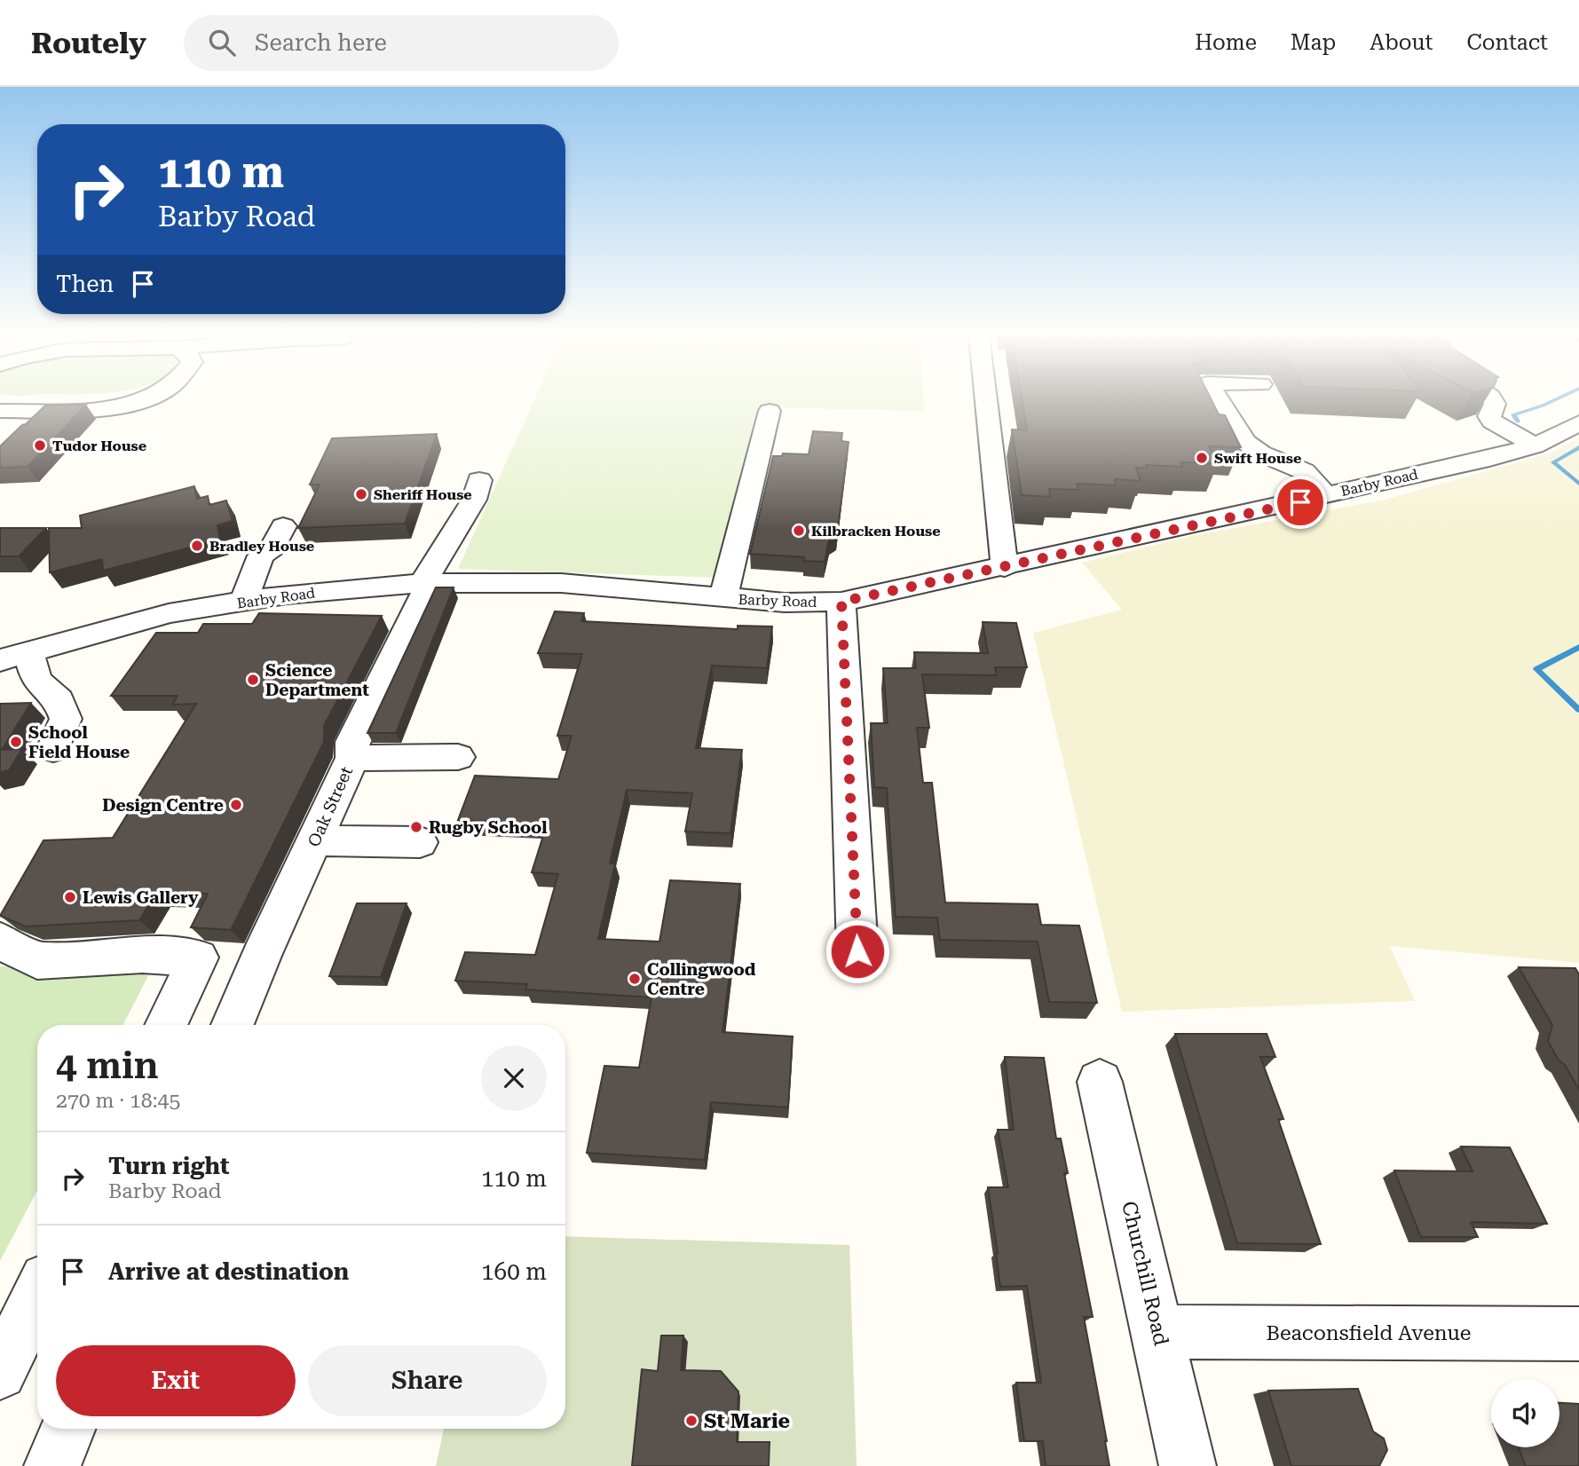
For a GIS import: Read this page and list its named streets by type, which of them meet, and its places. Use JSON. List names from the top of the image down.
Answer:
{
  "streets": {
    "street": [
      "Barby Road",
      "Oak Street",
      "Churchill Road",
      "Beaconsfield Avenue"
    ]
  },
  "crossings": [
    ["Barby Road", "Oak Street"],
    ["Churchill Road", "Beaconsfield Avenue"]
  ],
  "places": [
    "Tudor House",
    "Swift House",
    "Sheriff House",
    "Kilbracken House",
    "Bradley House",
    "Science Department",
    "School Field House",
    "Design Centre",
    "Rugby School",
    "Lewis Gallery",
    "Collingwood Centre",
    "St Marie"
  ],
  "page": {
    "header": "Routely",
    "search": "Search here",
    "nav": [
      "Home",
      "Map",
      "About",
      "Contact"
    ],
    "turn": ["110 m", "Barby Road"],
    "then": "Then",
    "heading": ["4 min", "270 m · 18:45"],
    "list": [
      {
        "name": "Turn right",
        "note": "Barby Road",
        "value": "110 m"
      },
      {
        "name": "Arrive at destination",
        "value": "160 m"
      }
    ],
    "buttons": ["Exit", "Share"]
  }
}
